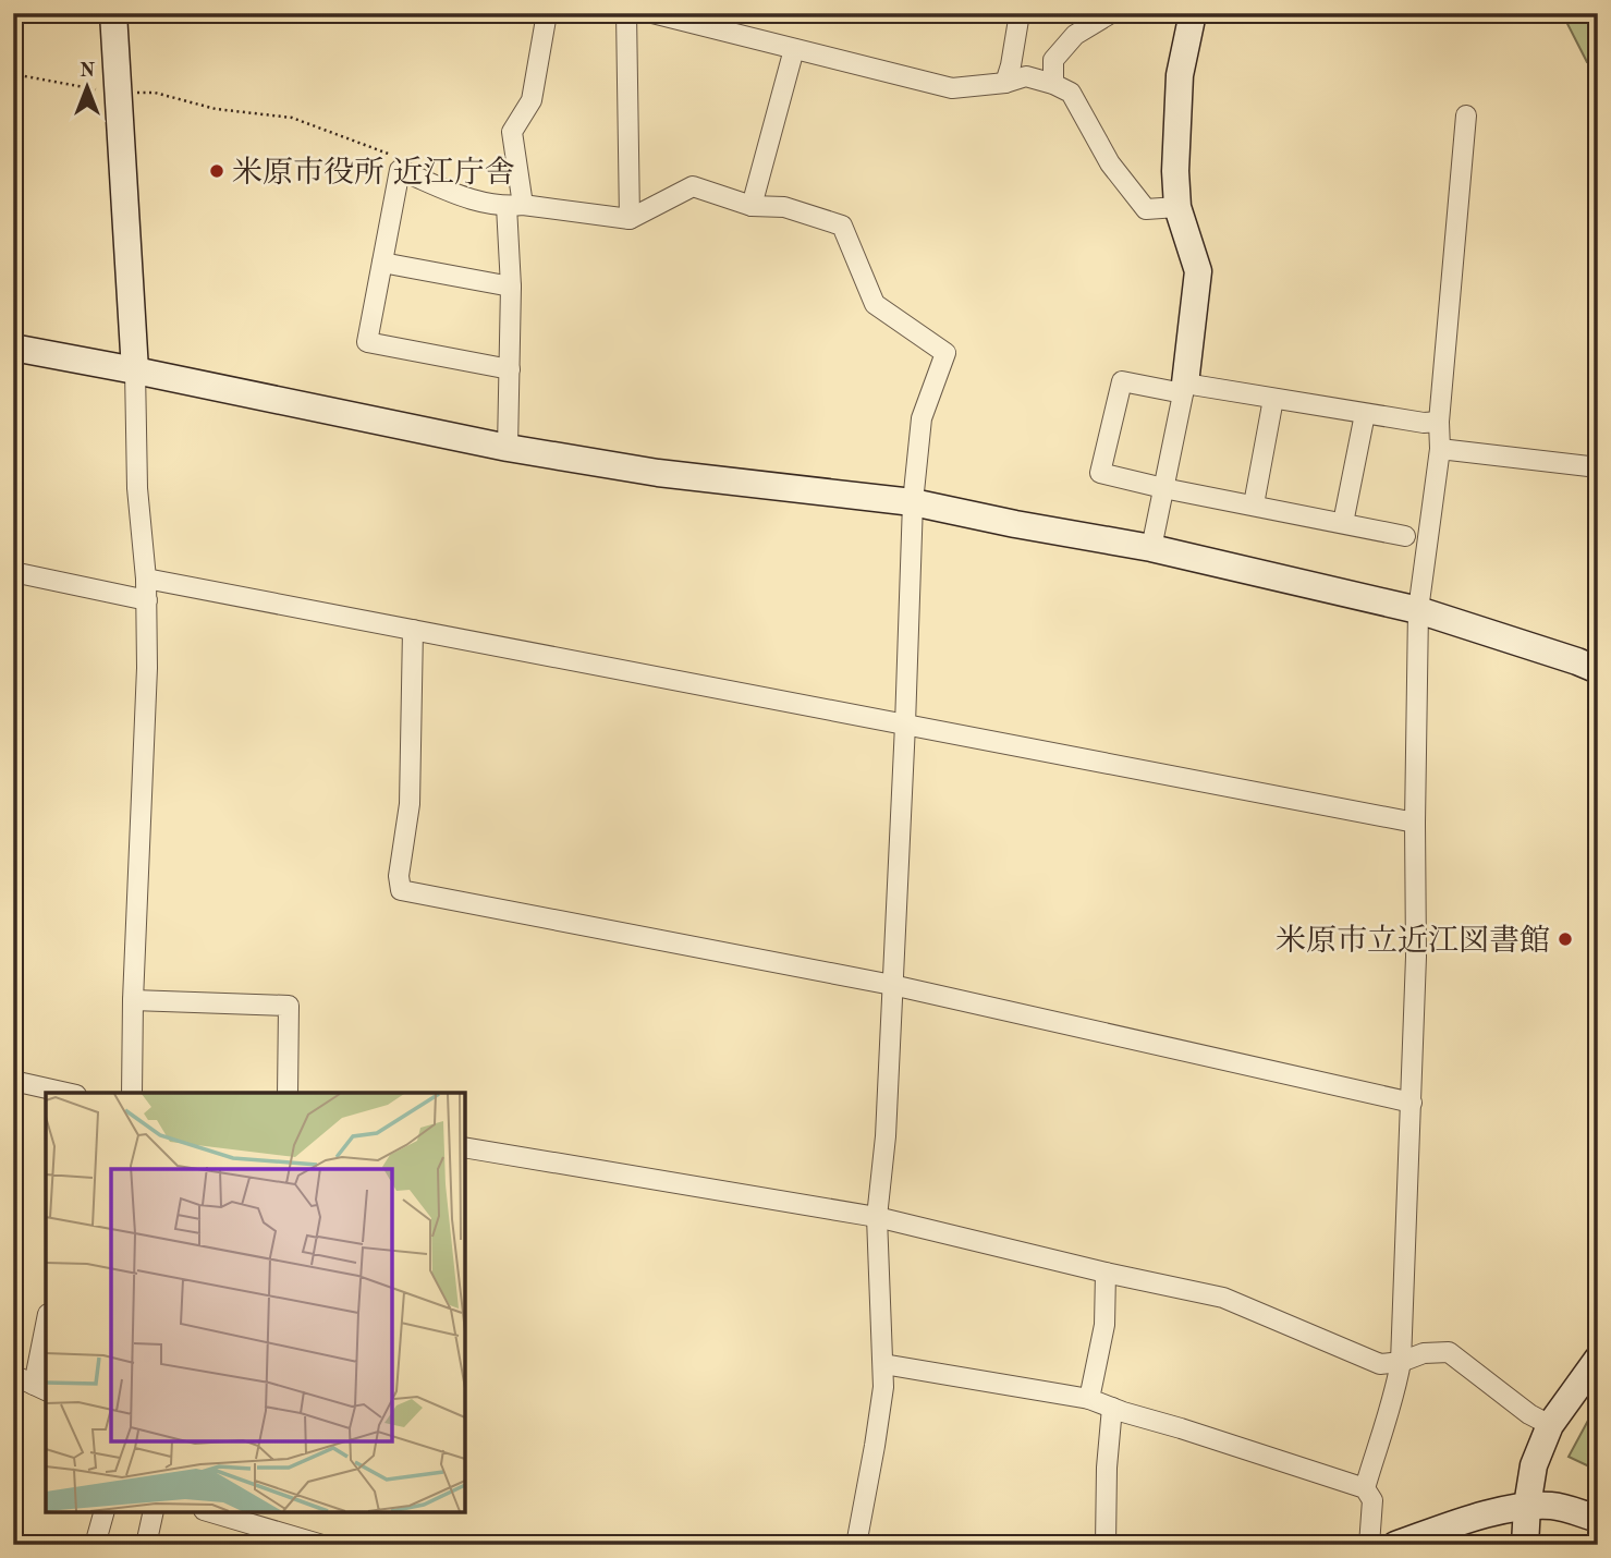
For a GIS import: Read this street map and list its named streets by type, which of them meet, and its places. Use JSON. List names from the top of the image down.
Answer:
{
  "places": ["米原市役所 近江庁舎", "米原市立近江図書館"],
  "north": "top"
}
